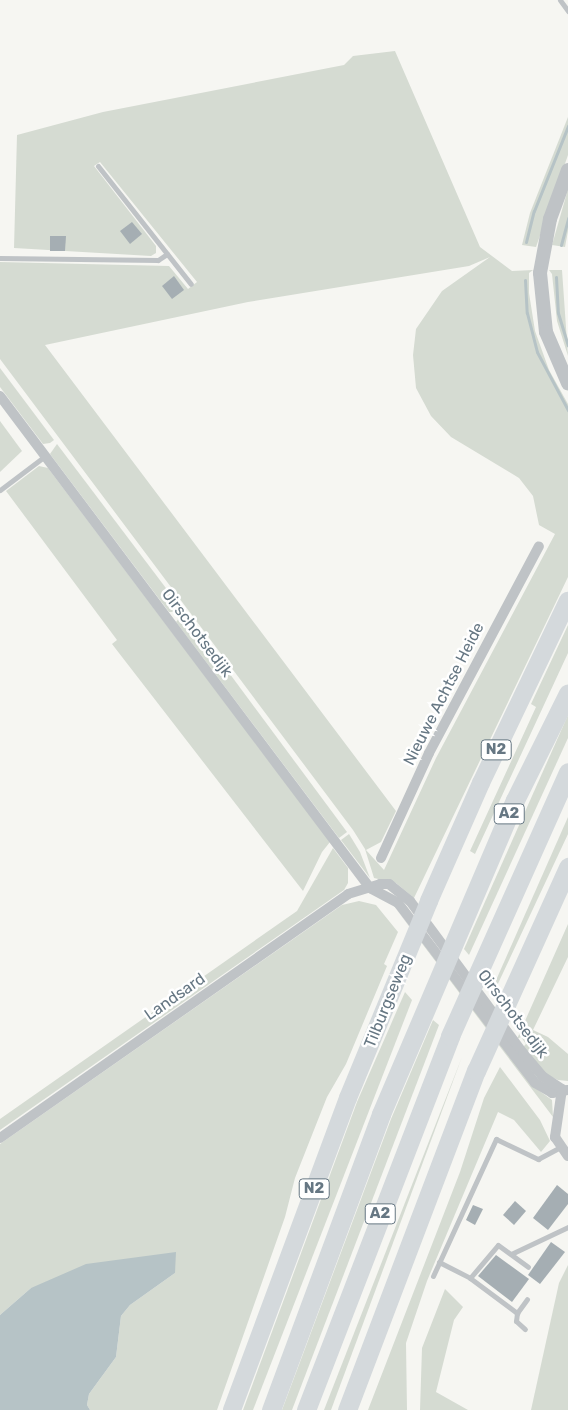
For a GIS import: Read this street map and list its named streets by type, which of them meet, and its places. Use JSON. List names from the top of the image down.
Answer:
{
  "streets": {
    "highway": ["N2", "A2", "Tilburgseweg"],
    "street": ["Oirschotsedijk", "Nieuwe Achtse Heide", "Landsard"]
  },
  "crossings": [
    ["Oirschotsedijk", "Landsard"]
  ]
}
